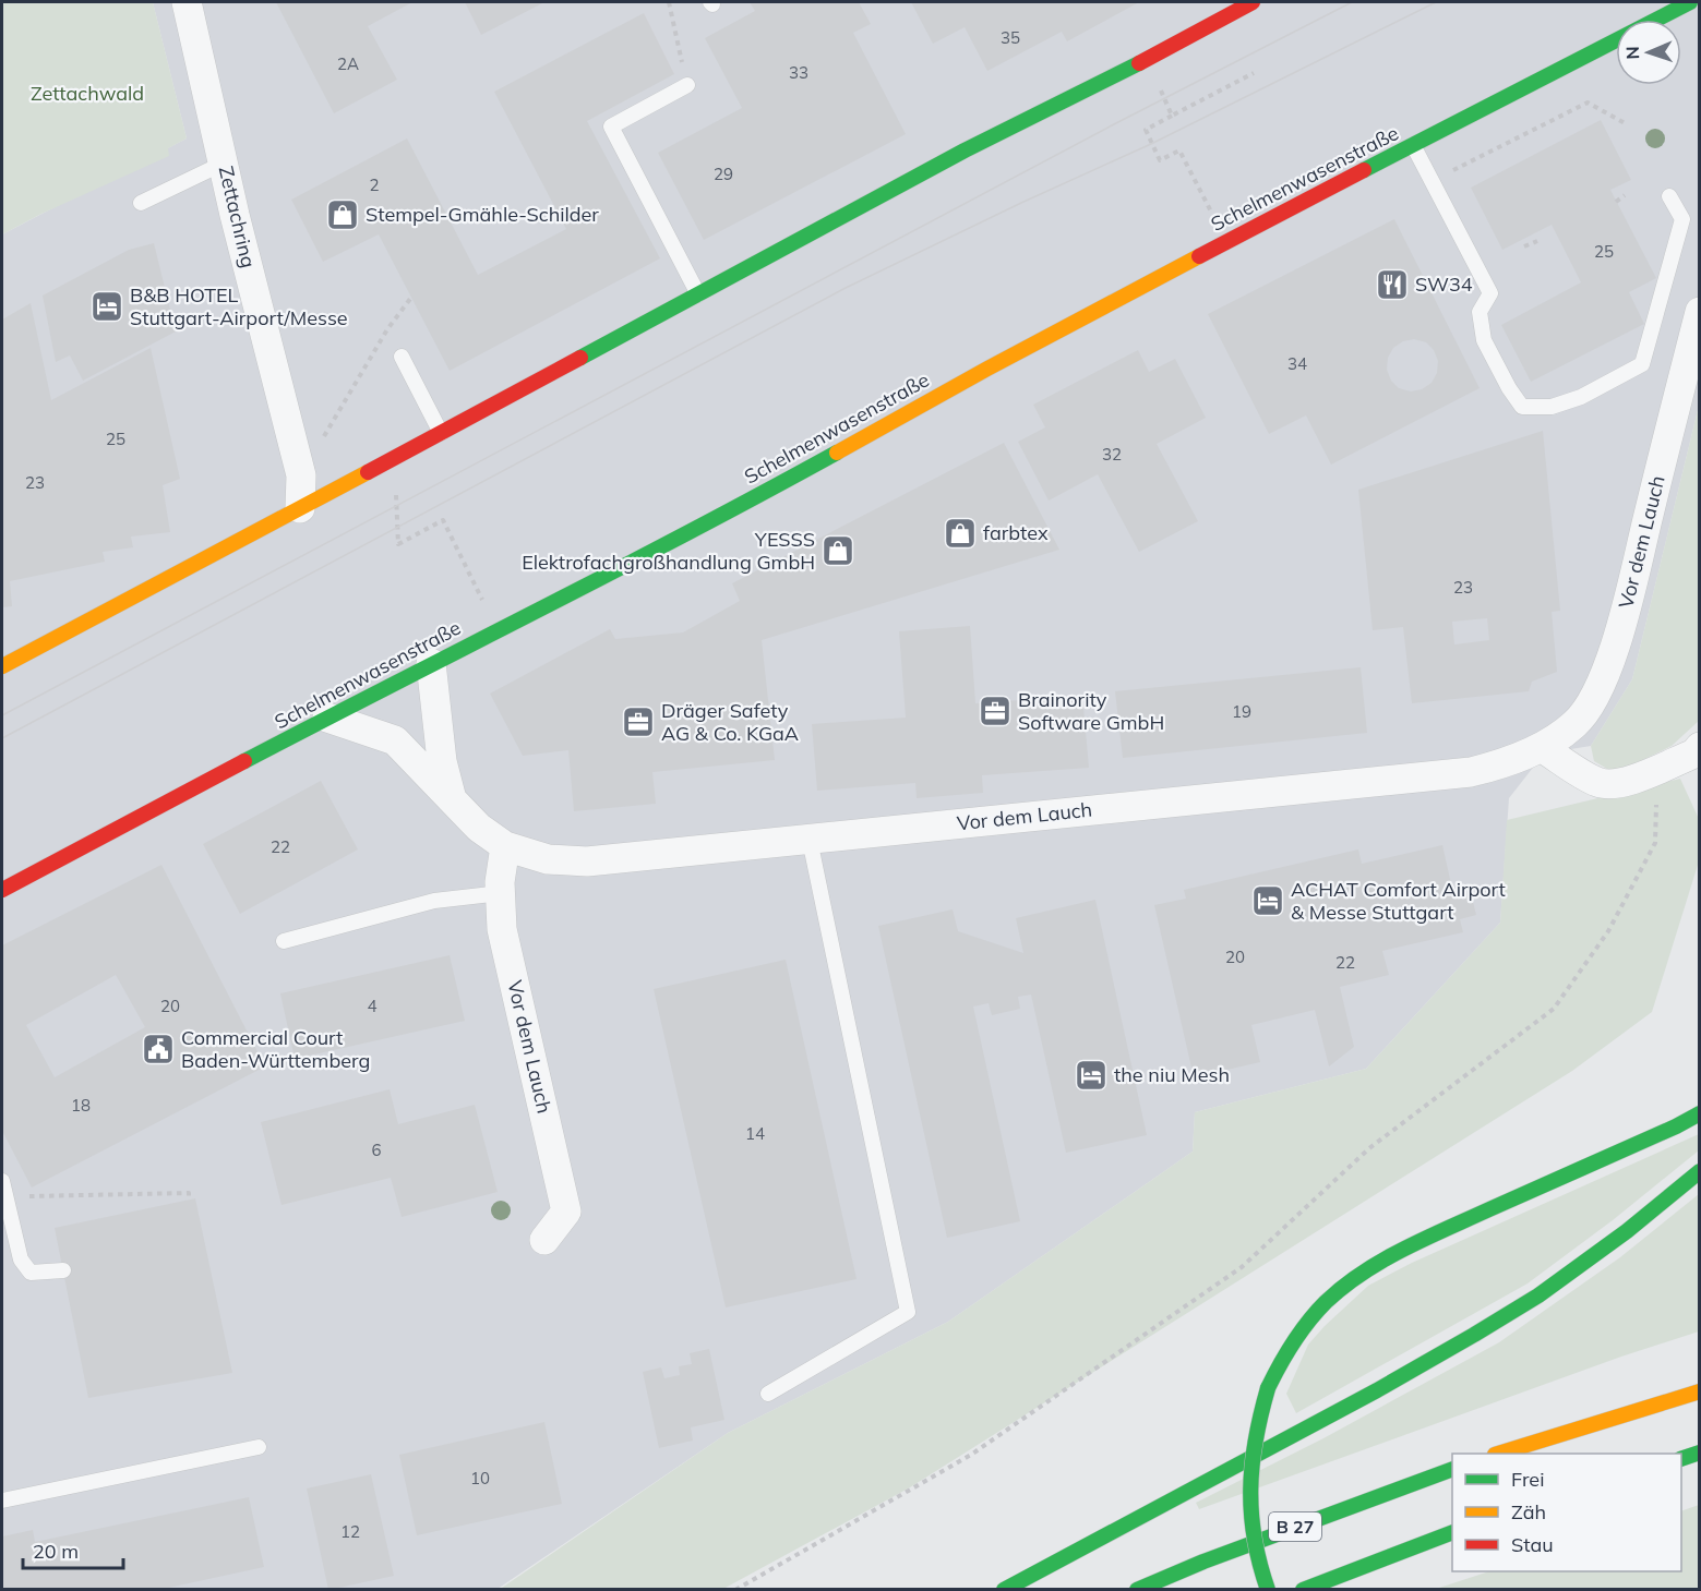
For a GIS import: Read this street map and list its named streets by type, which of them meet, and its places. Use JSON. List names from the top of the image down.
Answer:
{
  "streets": {
    "main road": ["Schelmenwasenstraße", "B 27"],
    "street": ["Zettachring", "Vor dem Lauch"]
  },
  "crossings": [
    ["Schelmenwasenstraße", "Vor dem Lauch"]
  ],
  "parks": ["Zettachwald"],
  "places": {
    "shop": ["Stempel-Gmähle-Schilder", "farbtex", "YESSS Elektrofachgroßhandlung GmbH"],
    "restaurant": ["SW34"],
    "hotel": ["B&B HOTEL Stuttgart-Airport/Messe", "ACHAT Comfort Airport & Messe Stuttgart", "the niu Mesh"],
    "office": ["Brainority Software GmbH", "Dräger Safety AG & Co. KGaA"],
    "public building": ["Commercial Court Baden-Württemberg"]
  },
  "house_numbers": [
    "35",
    "2A",
    "33",
    "29",
    "2",
    "25",
    "34",
    "25",
    "32",
    "23",
    "23",
    "19",
    "22",
    "20",
    "22",
    "20",
    "4",
    "18",
    "14",
    "6",
    "10",
    "12"
  ],
  "legend": ["Frei", "Zäh", "Stau"],
  "scale_bar": "20 m",
  "north": "left"
}
